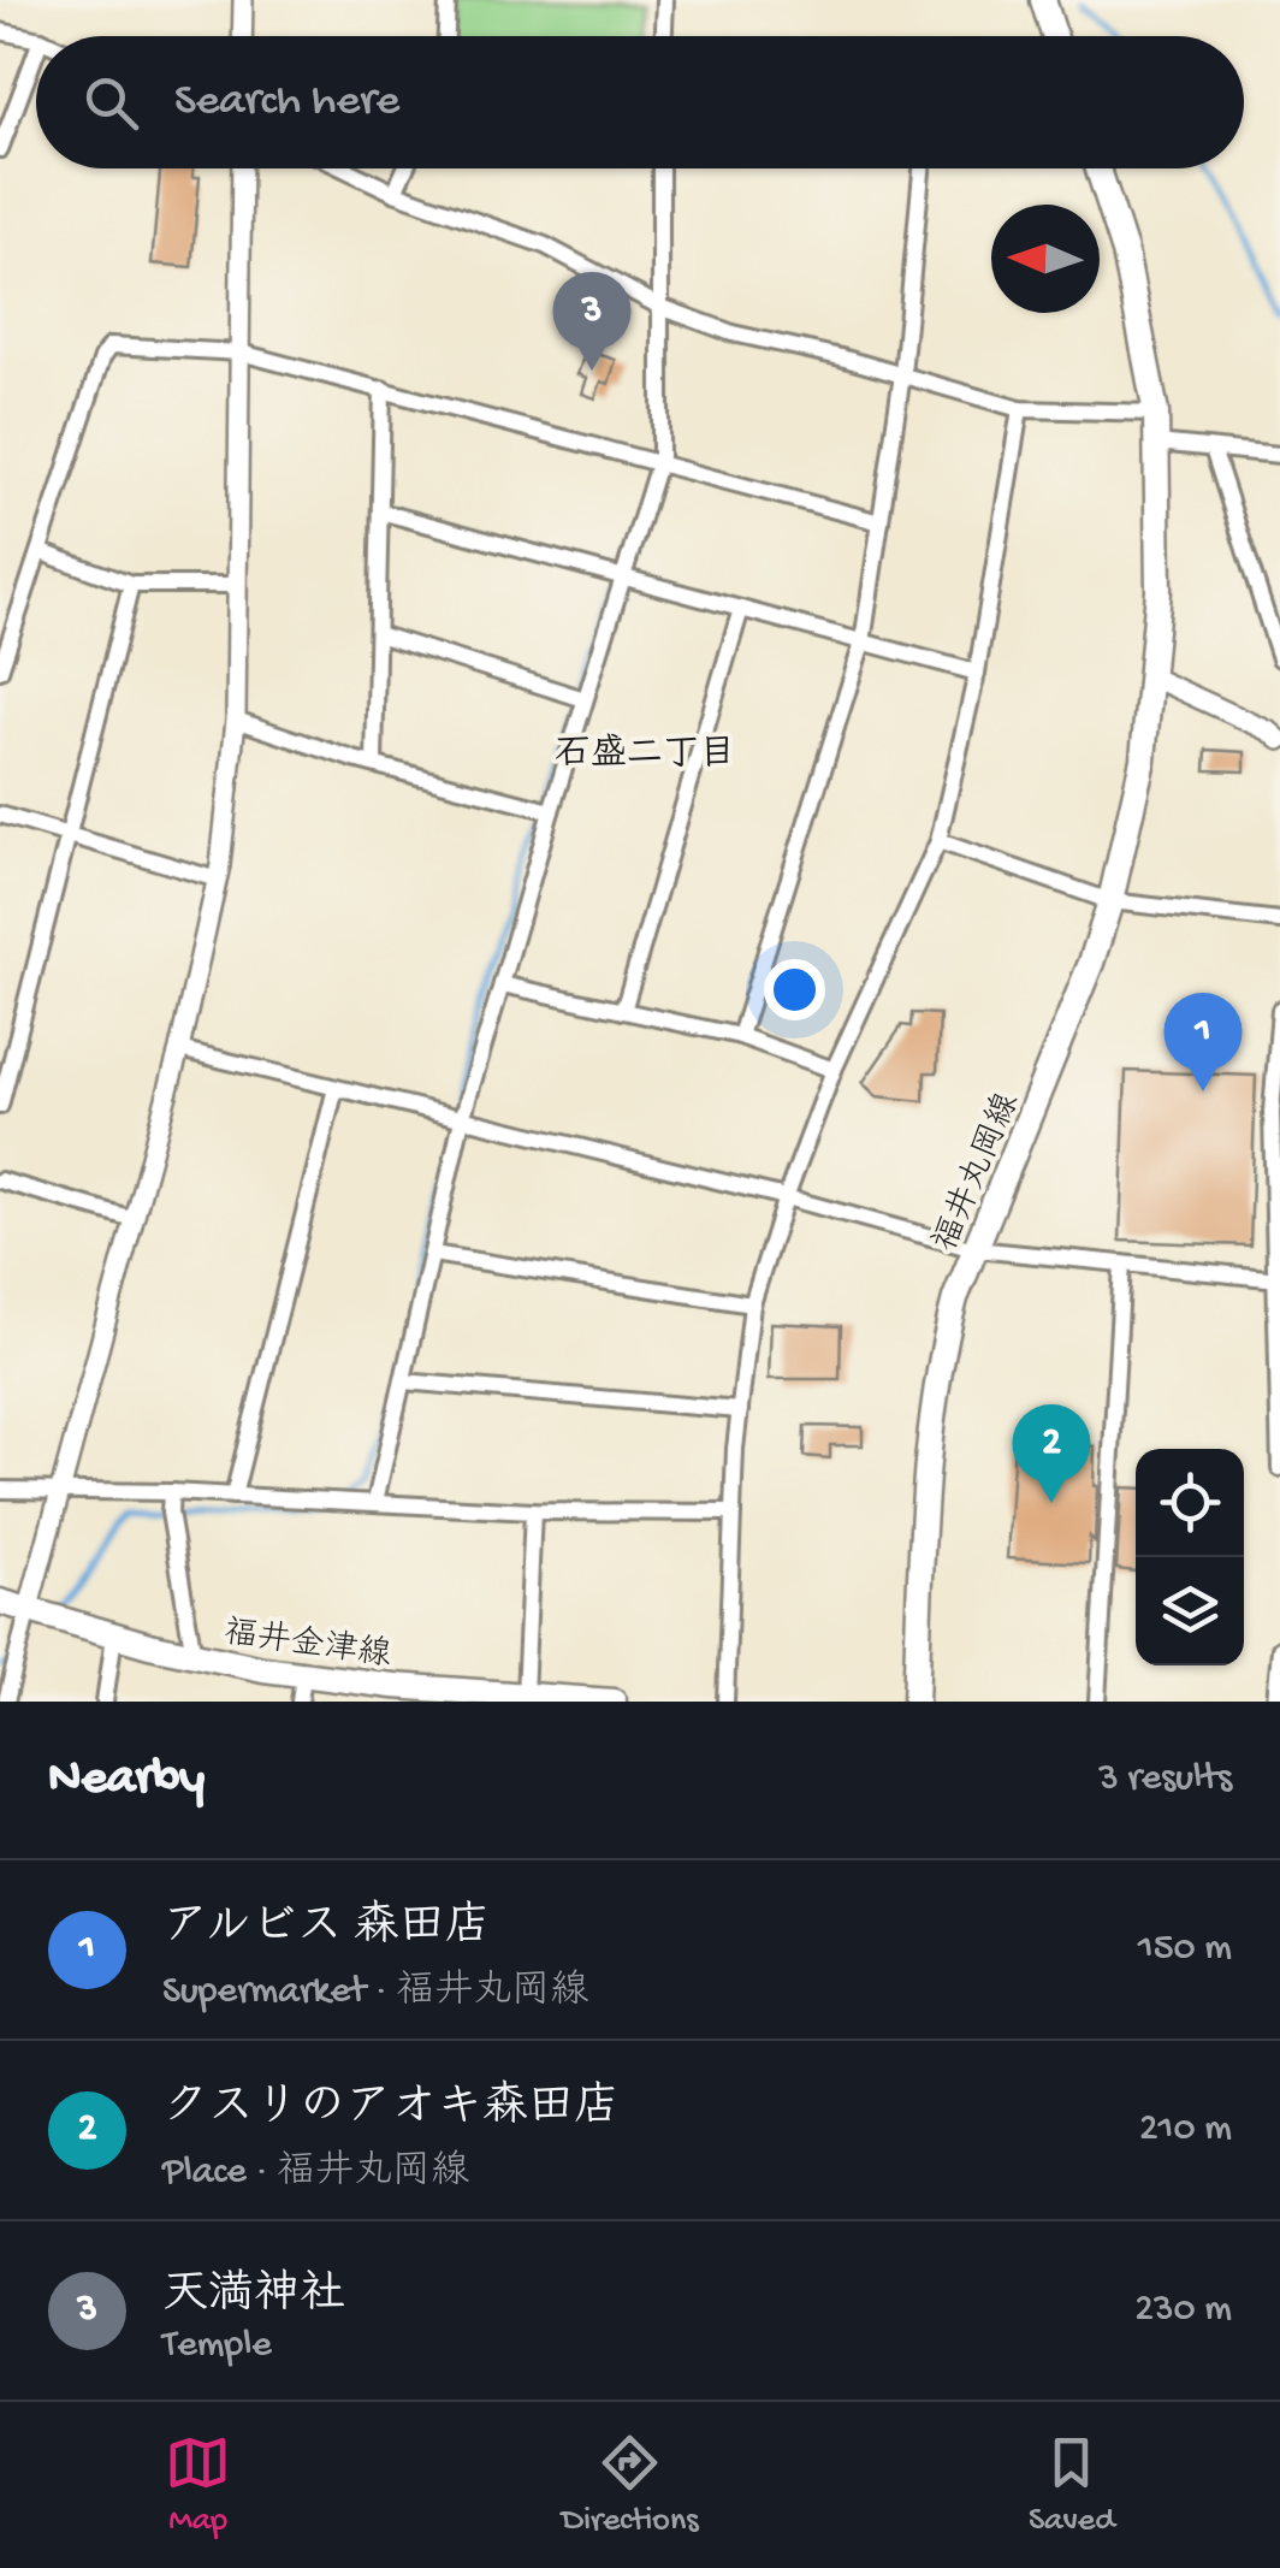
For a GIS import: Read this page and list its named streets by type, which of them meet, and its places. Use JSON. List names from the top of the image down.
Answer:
{
  "streets": {
    "main road": ["福井丸岡線", "福井金津線"]
  },
  "districts": ["石盛二丁目"],
  "north": "left",
  "page": {
    "search": "Search here",
    "pins": ["3", "1", "2"],
    "heading": ["Nearby", "3 results"],
    "list": [
      {
        "mark": "1",
        "name": "アルビス 森田店",
        "note": "Supermarket · 福井丸岡線",
        "value": "150 m"
      },
      {
        "mark": "2",
        "name": "クスリのアオキ森田店",
        "note": "Place · 福井丸岡線",
        "value": "210 m"
      },
      {
        "mark": "3",
        "name": "天満神社",
        "note": "Temple",
        "value": "230 m"
      }
    ],
    "nav": ["Map", "Directions", "Saved"]
  }
}
